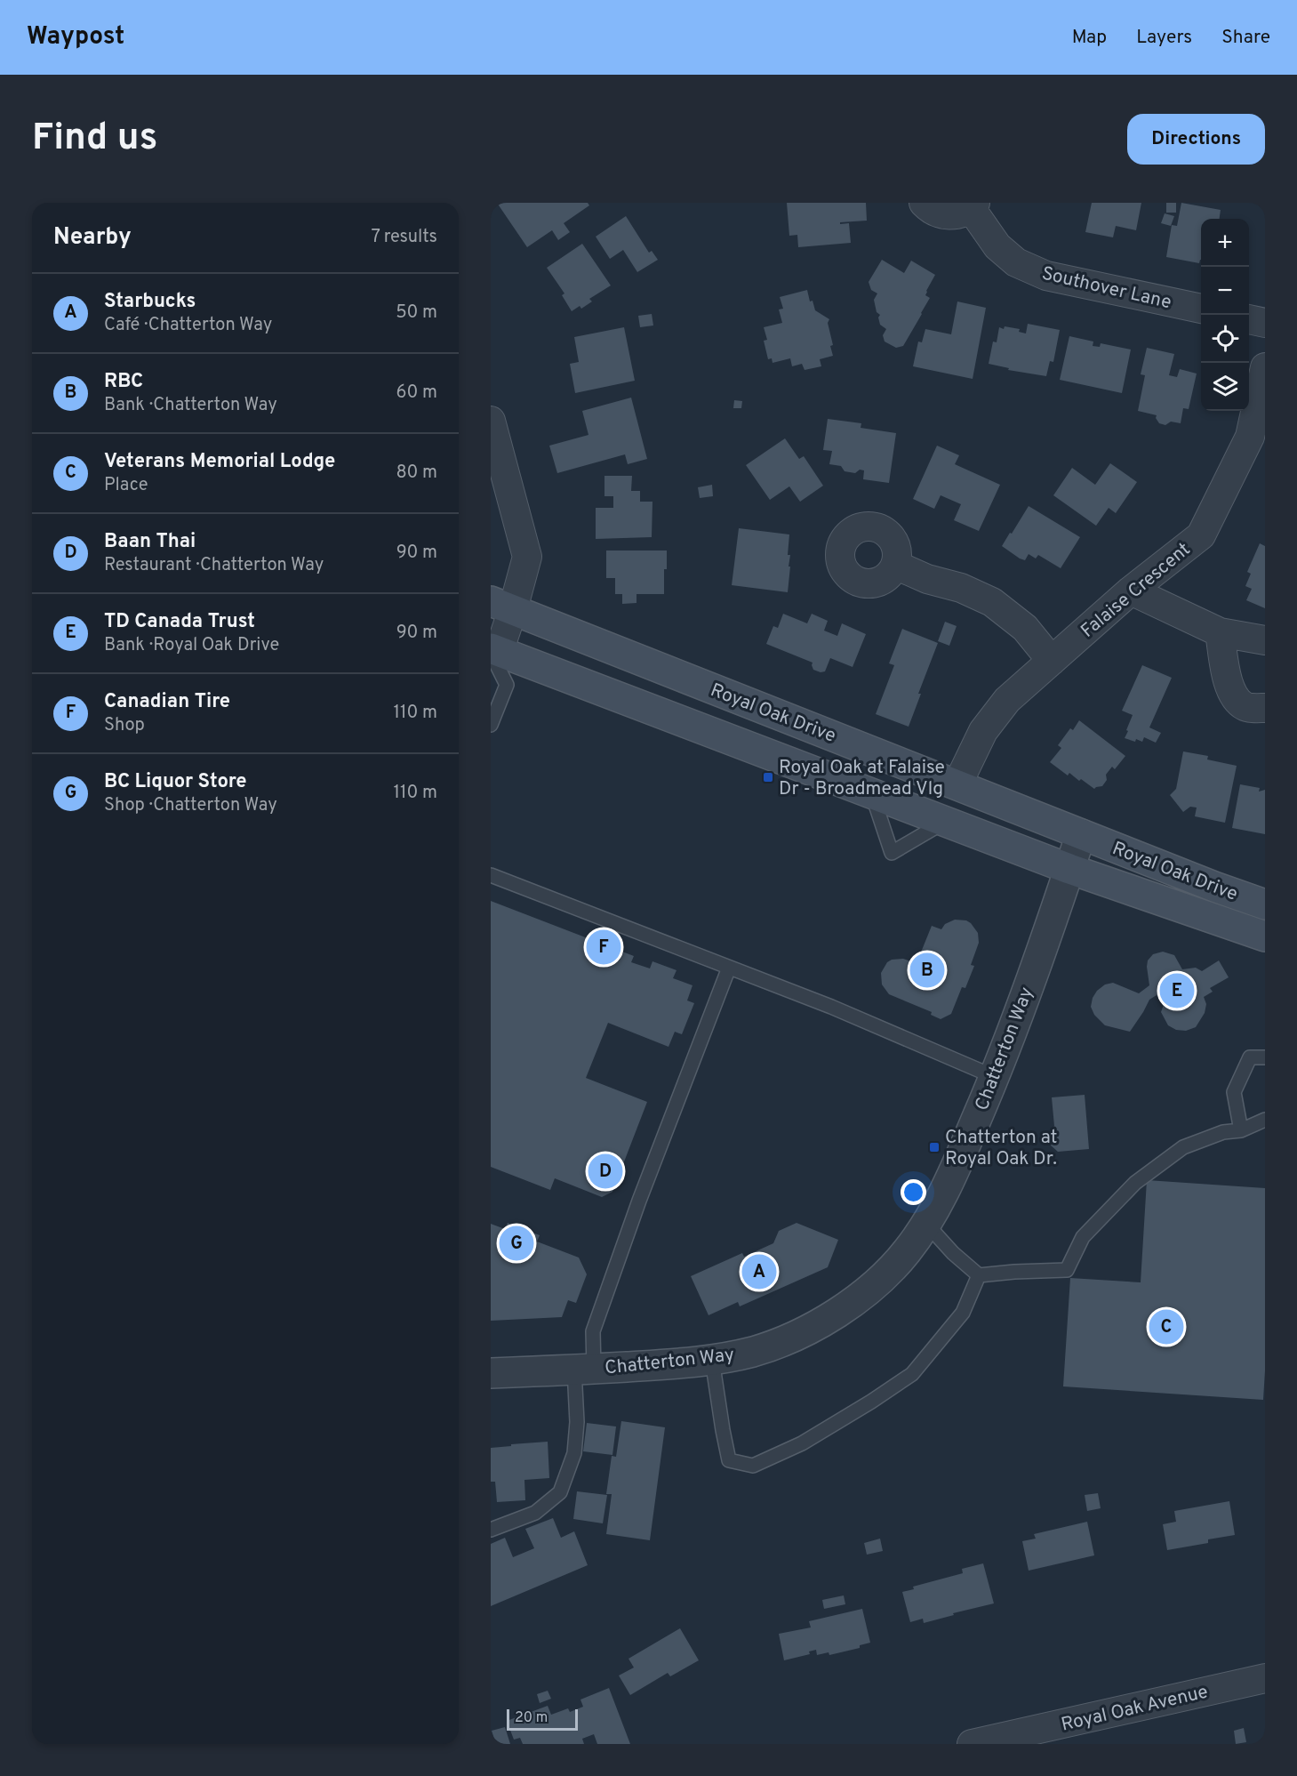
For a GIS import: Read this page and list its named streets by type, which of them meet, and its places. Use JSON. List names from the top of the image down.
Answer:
{
  "streets": {
    "main road": ["Royal Oak Drive"],
    "street": [
      "Southover Lane",
      "Falaise Crescent",
      "Chatterton Way",
      "Royal Oak Avenue"
    ]
  },
  "crossings": [
    ["Falaise Crescent", "Royal Oak Drive"],
    ["Royal Oak Drive", "Chatterton Way"]
  ],
  "places": {
    "transit": ["Royal Oak at Falaise Dr - Broadmead Vlg", "Chatterton at Royal Oak Dr."]
  },
  "scale_bar": "20 m",
  "page": {
    "header": "Waypost",
    "nav": ["Map", "Layers", "Share"],
    "buttons": "Directions",
    "title": "Find us",
    "heading": ["Nearby", "7 results"],
    "map_buttons": ["+", "−"],
    "list": [
      {
        "mark": "A",
        "name": "Starbucks",
        "note": "Café · Chatterton Way",
        "value": "50 m"
      },
      {
        "mark": "B",
        "name": "RBC",
        "note": "Bank · Chatterton Way",
        "value": "60 m"
      },
      {
        "mark": "C",
        "name": "Veterans Memorial Lodge",
        "note": "Place",
        "value": "80 m"
      },
      {
        "mark": "D",
        "name": "Baan Thai",
        "note": "Restaurant · Chatterton Way",
        "value": "90 m"
      },
      {
        "mark": "E",
        "name": "TD Canada Trust",
        "note": "Bank · Royal Oak Drive",
        "value": "90 m"
      },
      {
        "mark": "F",
        "name": "Canadian Tire",
        "note": "Shop",
        "value": "110 m"
      },
      {
        "mark": "G",
        "name": "BC Liquor Store",
        "note": "Shop · Chatterton Way",
        "value": "110 m"
      }
    ],
    "pins": [
      "F",
      "B",
      "E",
      "D",
      "G",
      "A",
      "C"
    ],
    "scale": "20 m"
  }
}
